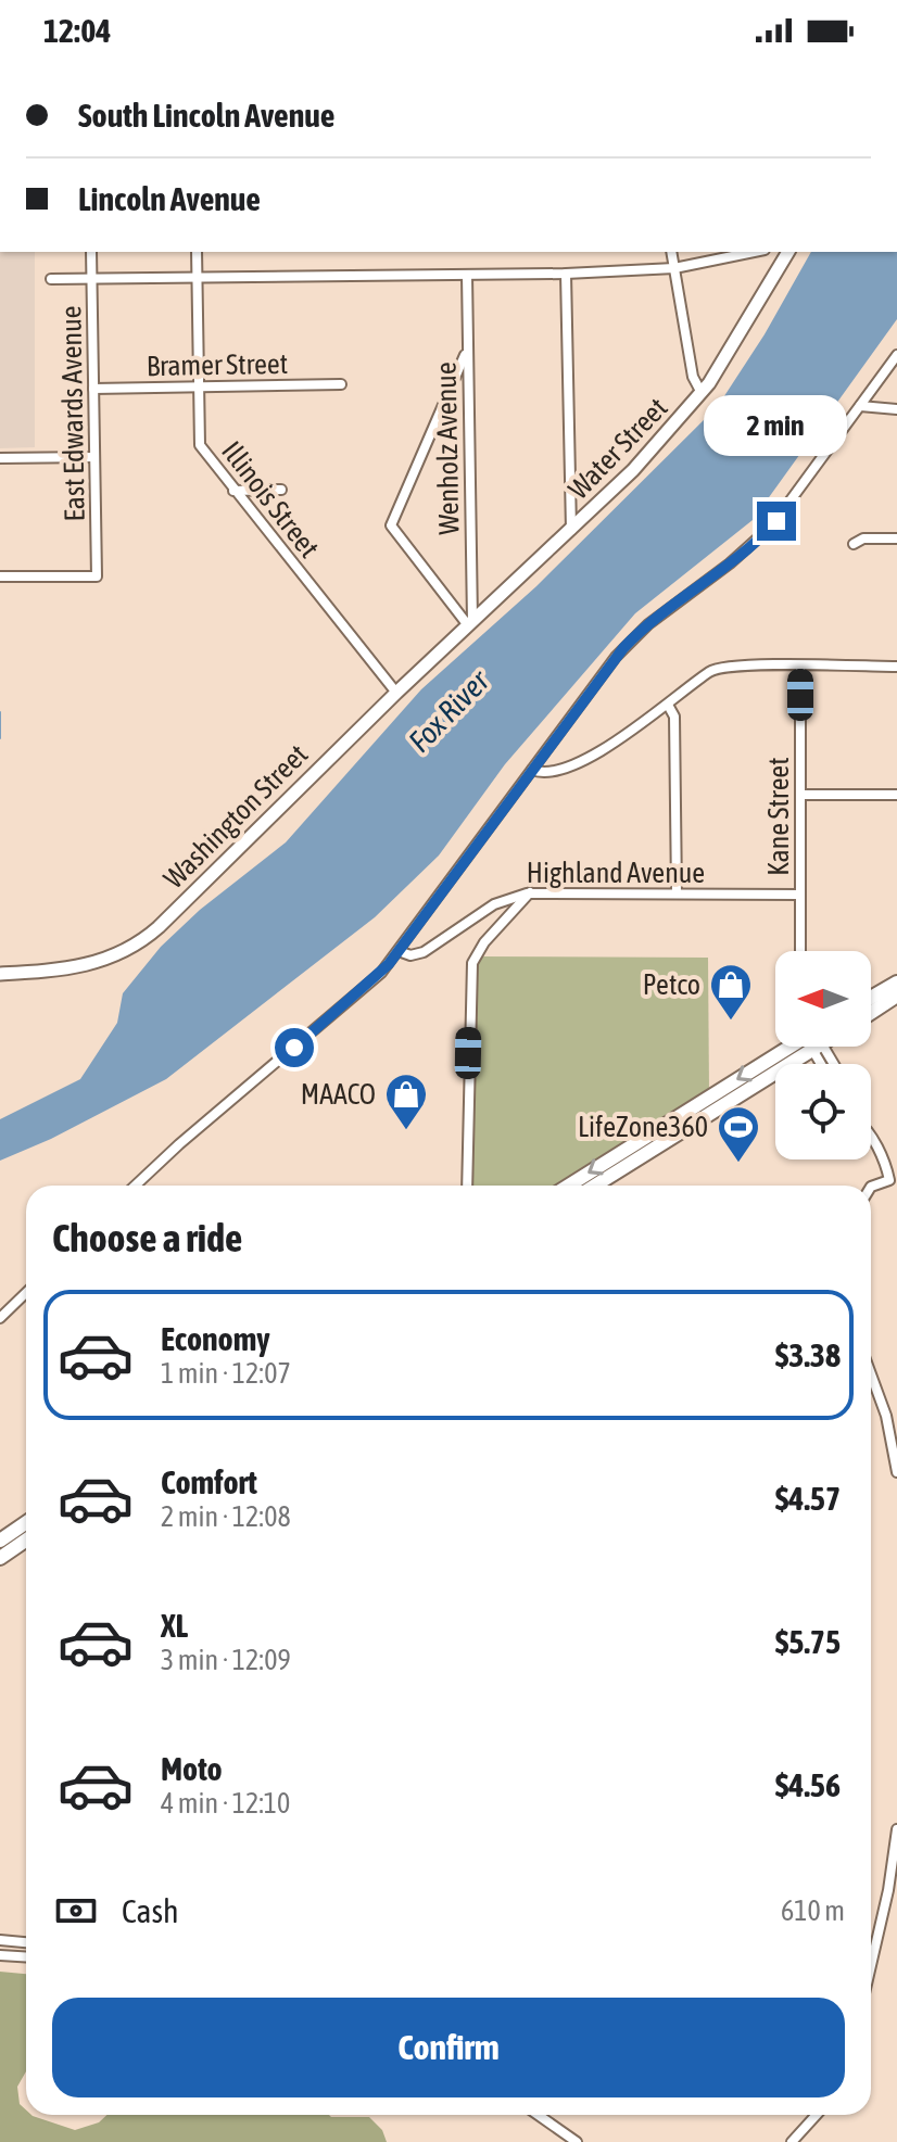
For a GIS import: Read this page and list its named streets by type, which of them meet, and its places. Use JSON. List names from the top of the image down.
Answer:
{
  "streets": {
    "street": [
      "Bramer Street",
      "East Edwards Avenue",
      "Wenholz Avenue",
      "Water Street",
      "Illinois Street",
      "Washington Street",
      "Kane Street",
      "Highland Avenue"
    ]
  },
  "crossings": [
    ["Bramer Street", "East Edwards Avenue"],
    ["Bramer Street", "Illinois Street"],
    ["Wenholz Avenue", "Water Street"],
    ["Water Street", "Washington Street"],
    ["Illinois Street", "Washington Street"],
    ["Kane Street", "Highland Avenue"]
  ],
  "water": ["Fox River"],
  "places": {
    "shop": ["Petco", "MAACO"],
    "sports": ["LifeZone360"]
  },
  "north": "left",
  "page": {
    "status": "12:04",
    "banner": ["South Lincoln Avenue", "Lincoln Avenue"],
    "bubble": "2 min",
    "heading": "Choose a ride",
    "list": [
      {
        "name": "Economy",
        "note": "1 min · 12:07",
        "value": "$3.38"
      },
      {
        "name": "Comfort",
        "note": "2 min · 12:08",
        "value": "$4.57"
      },
      {
        "name": "XL",
        "note": "3 min · 12:09",
        "value": "$5.75"
      },
      {
        "name": "Moto",
        "note": "4 min · 12:10",
        "value": "$4.56"
      }
    ],
    "pay": ["Cash", "610 m"],
    "buttons": "Confirm"
  }
}
